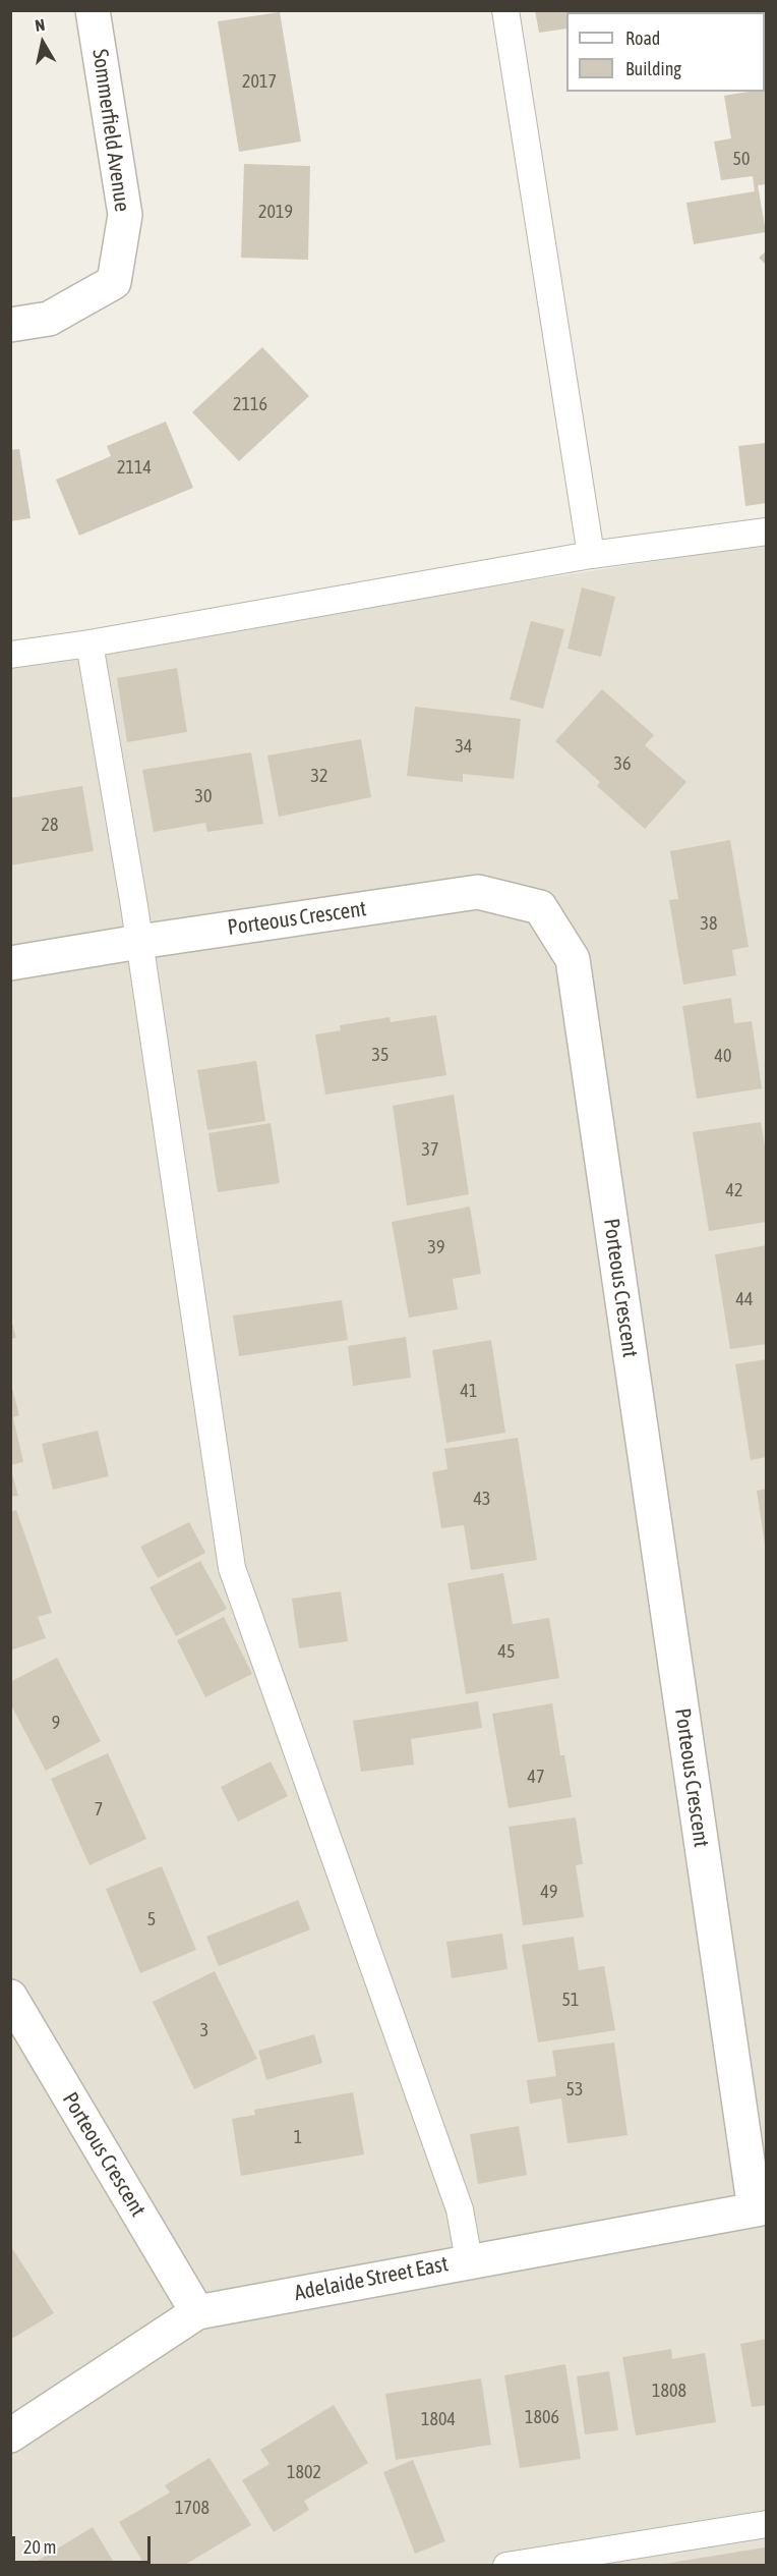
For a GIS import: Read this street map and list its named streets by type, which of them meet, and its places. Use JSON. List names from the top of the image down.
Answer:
{
  "streets": {
    "street": ["Sommerfield Avenue", "Porteous Crescent", "Adelaide Street East"]
  },
  "crossings": [
    ["Porteous Crescent", "Adelaide Street East"]
  ],
  "house_numbers": [
    "2017",
    "50",
    "2019",
    "2116",
    "2114",
    "34",
    "36",
    "32",
    "30",
    "28",
    "38",
    "35",
    "40",
    "37",
    "42",
    "39",
    "44",
    "41",
    "43",
    "45",
    "9",
    "47",
    "7",
    "49",
    "5",
    "51",
    "3",
    "53",
    "1",
    "1808",
    "1806",
    "1804",
    "1802",
    "1708"
  ],
  "legend": ["Road", "Building"],
  "scale_bar": "20 m",
  "north": "top"
}
